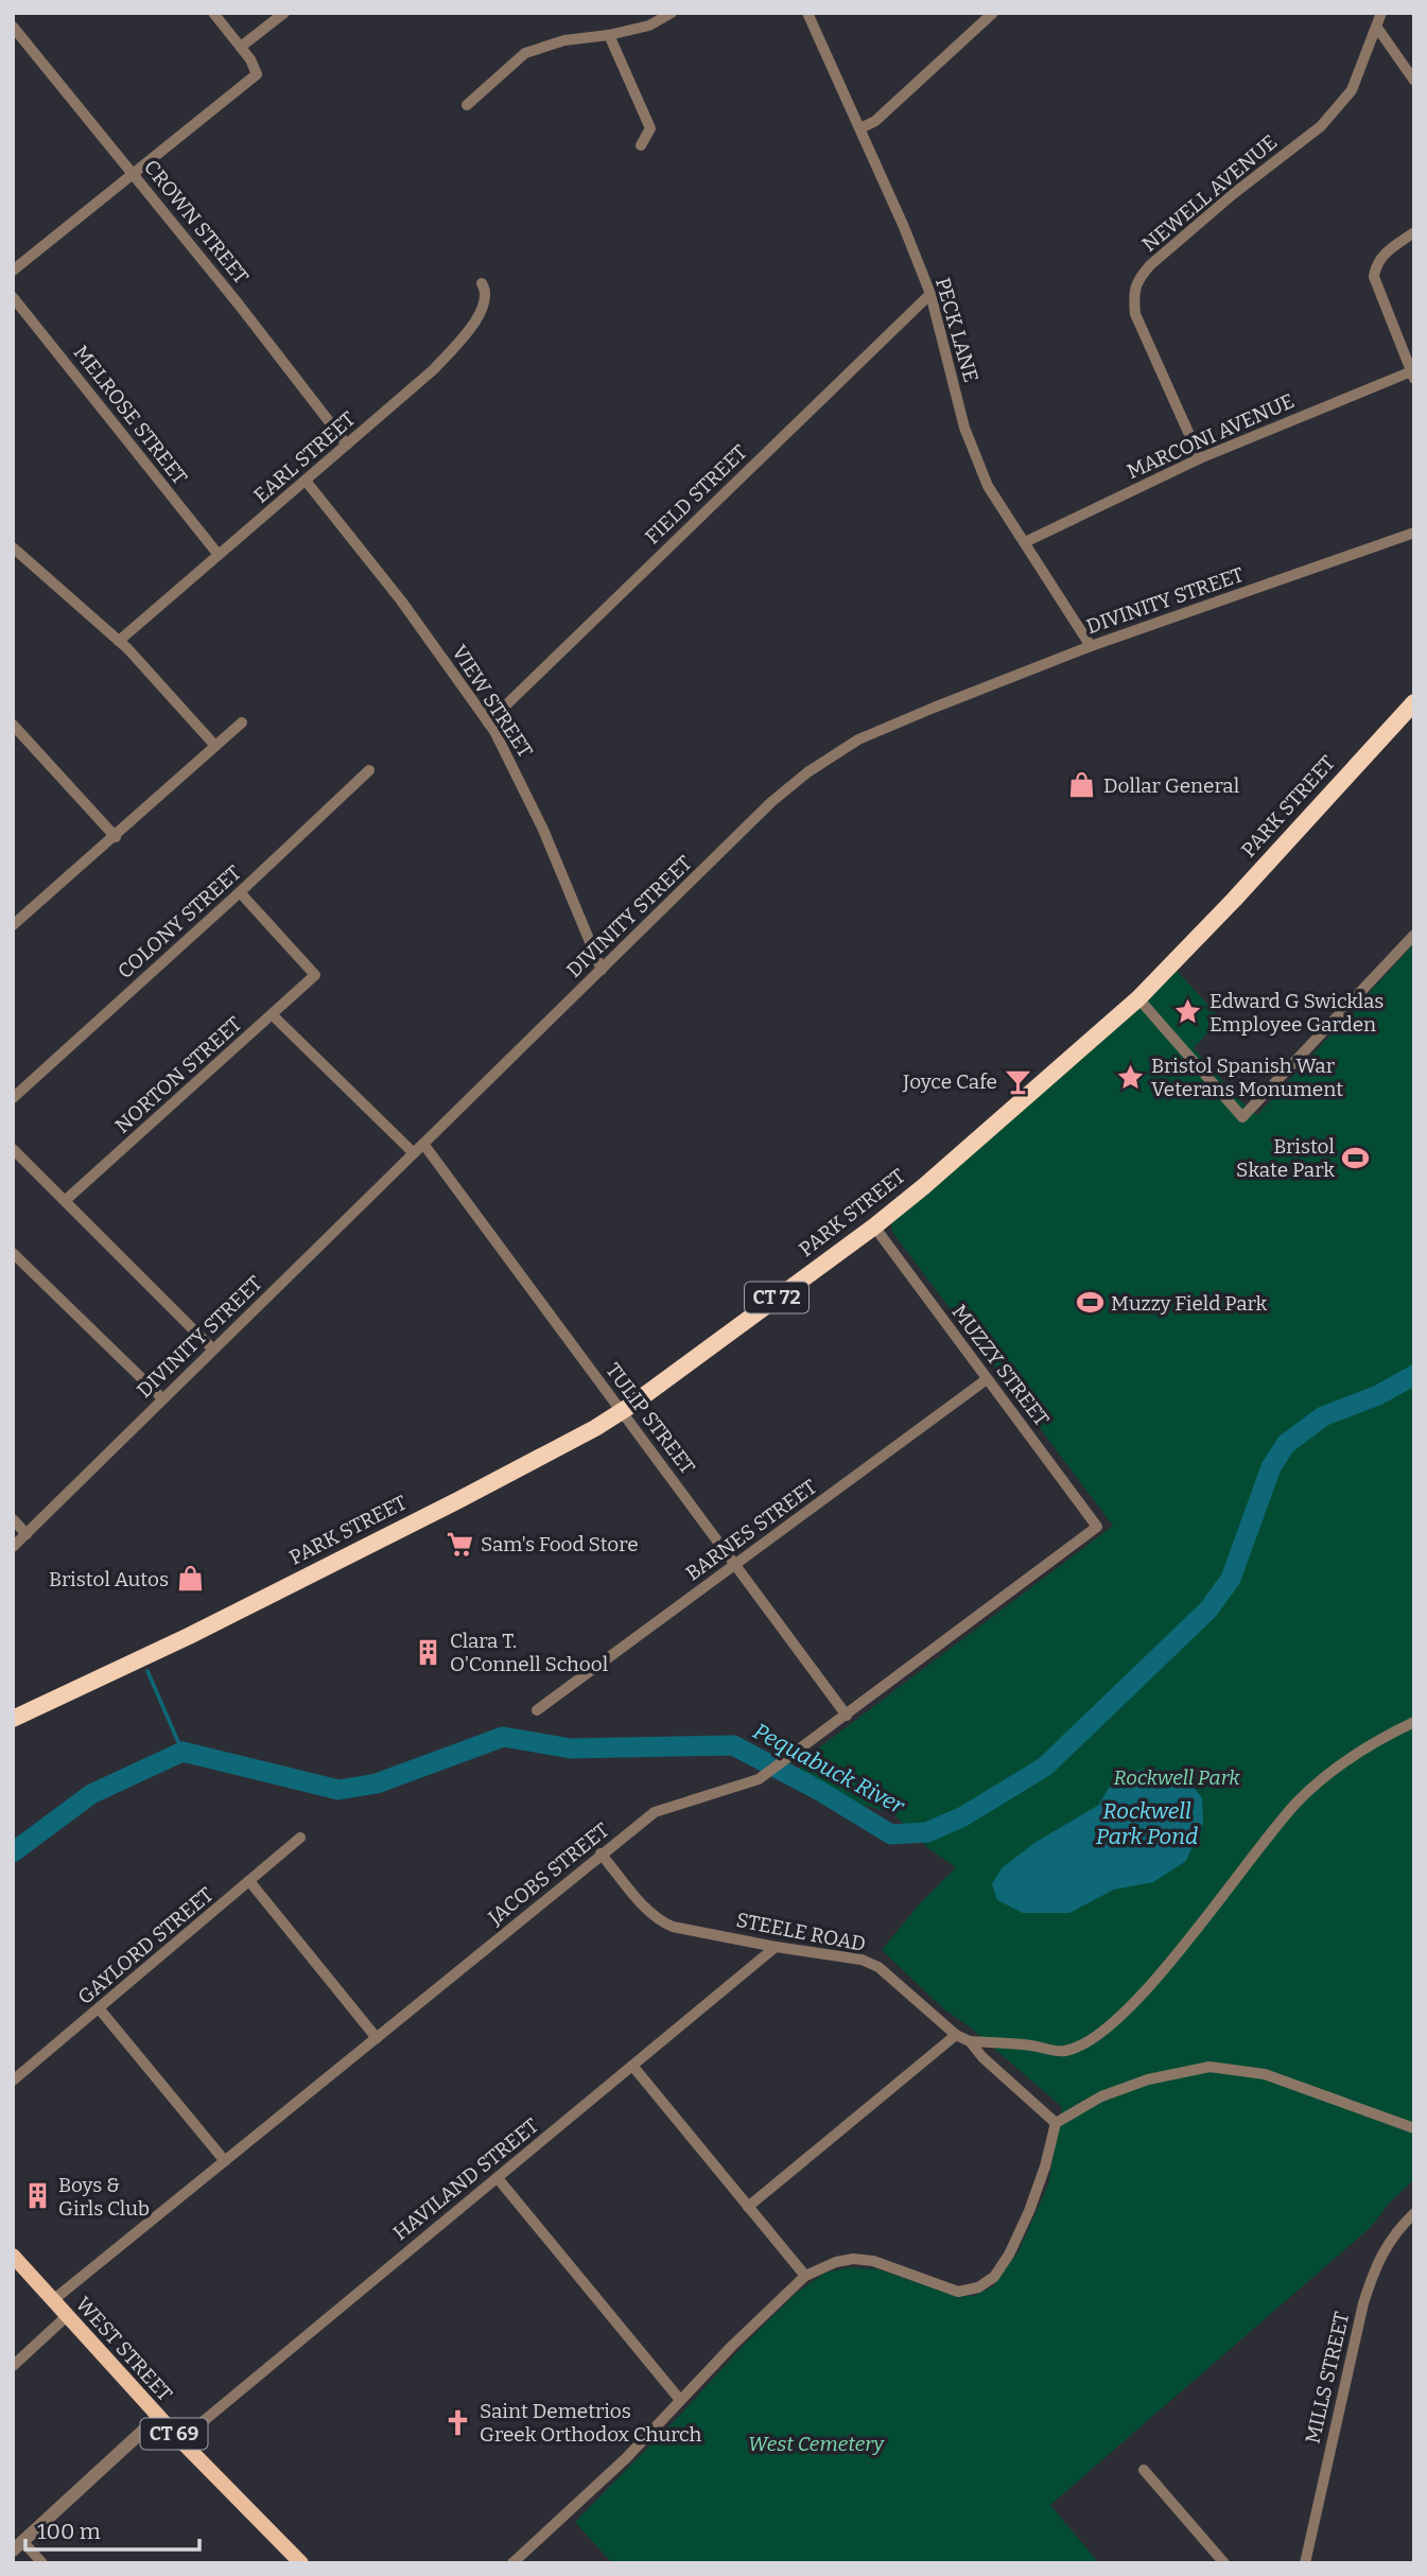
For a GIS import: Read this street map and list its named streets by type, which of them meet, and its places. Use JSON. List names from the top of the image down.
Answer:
{
  "streets": {
    "highway": ["PARK STREET", "CT 72"],
    "main road": ["WEST STREET", "CT 69"],
    "street": [
      "NEWELL AVENUE",
      "CROWN STREET",
      "PECK LANE",
      "MELROSE STREET",
      "MARCONI AVENUE",
      "EARL STREET",
      "FIELD STREET",
      "DIVINITY STREET",
      "VIEW STREET",
      "COLONY STREET",
      "NORTON STREET",
      "MUZZY STREET",
      "TULIP STREET",
      "BARNES STREET",
      "JACOBS STREET",
      "STEELE ROAD",
      "GAYLORD STREET",
      "HAVILAND STREET",
      "MILLS STREET"
    ]
  },
  "crossings": [
    ["NEWELL AVENUE", "MARCONI AVENUE"],
    ["CROWN STREET", "EARL STREET"],
    ["PECK LANE", "MARCONI AVENUE"],
    ["PECK LANE", "FIELD STREET"],
    ["PECK LANE", "DIVINITY STREET"],
    ["MELROSE STREET", "EARL STREET"],
    ["EARL STREET", "VIEW STREET"],
    ["FIELD STREET", "VIEW STREET"],
    ["DIVINITY STREET", "VIEW STREET"],
    ["DIVINITY STREET", "TULIP STREET"],
    ["PARK STREET", "MUZZY STREET"],
    ["PARK STREET", "TULIP STREET"],
    ["COLONY STREET", "NORTON STREET"],
    ["MUZZY STREET", "BARNES STREET"],
    ["MUZZY STREET", "JACOBS STREET"],
    ["TULIP STREET", "BARNES STREET"],
    ["TULIP STREET", "JACOBS STREET"],
    ["JACOBS STREET", "STEELE ROAD"],
    ["JACOBS STREET", "WEST STREET"],
    ["STEELE ROAD", "HAVILAND STREET"],
    ["HAVILAND STREET", "WEST STREET"]
  ],
  "water": ["Pequabuck River", "Rockwell Park Pond"],
  "parks": ["Rockwell Park", "West Cemetery"],
  "places": {
    "shop": ["Dollar General", "Bristol Autos"],
    "place": ["Edward G Swicklas Employee Garden", "Bristol Spanish War Veterans Monument"],
    "bar": ["Joyce Cafe"],
    "sports": ["Bristol Skate Park", "Muzzy Field Park"],
    "supermarket": ["Sam's Food Store"],
    "building": ["Clara T. O'Connell School", "Boys & Girls Club"],
    "church": ["Saint Demetrios Greek Orthodox Church"]
  },
  "scale_bar": "100 m"
}
